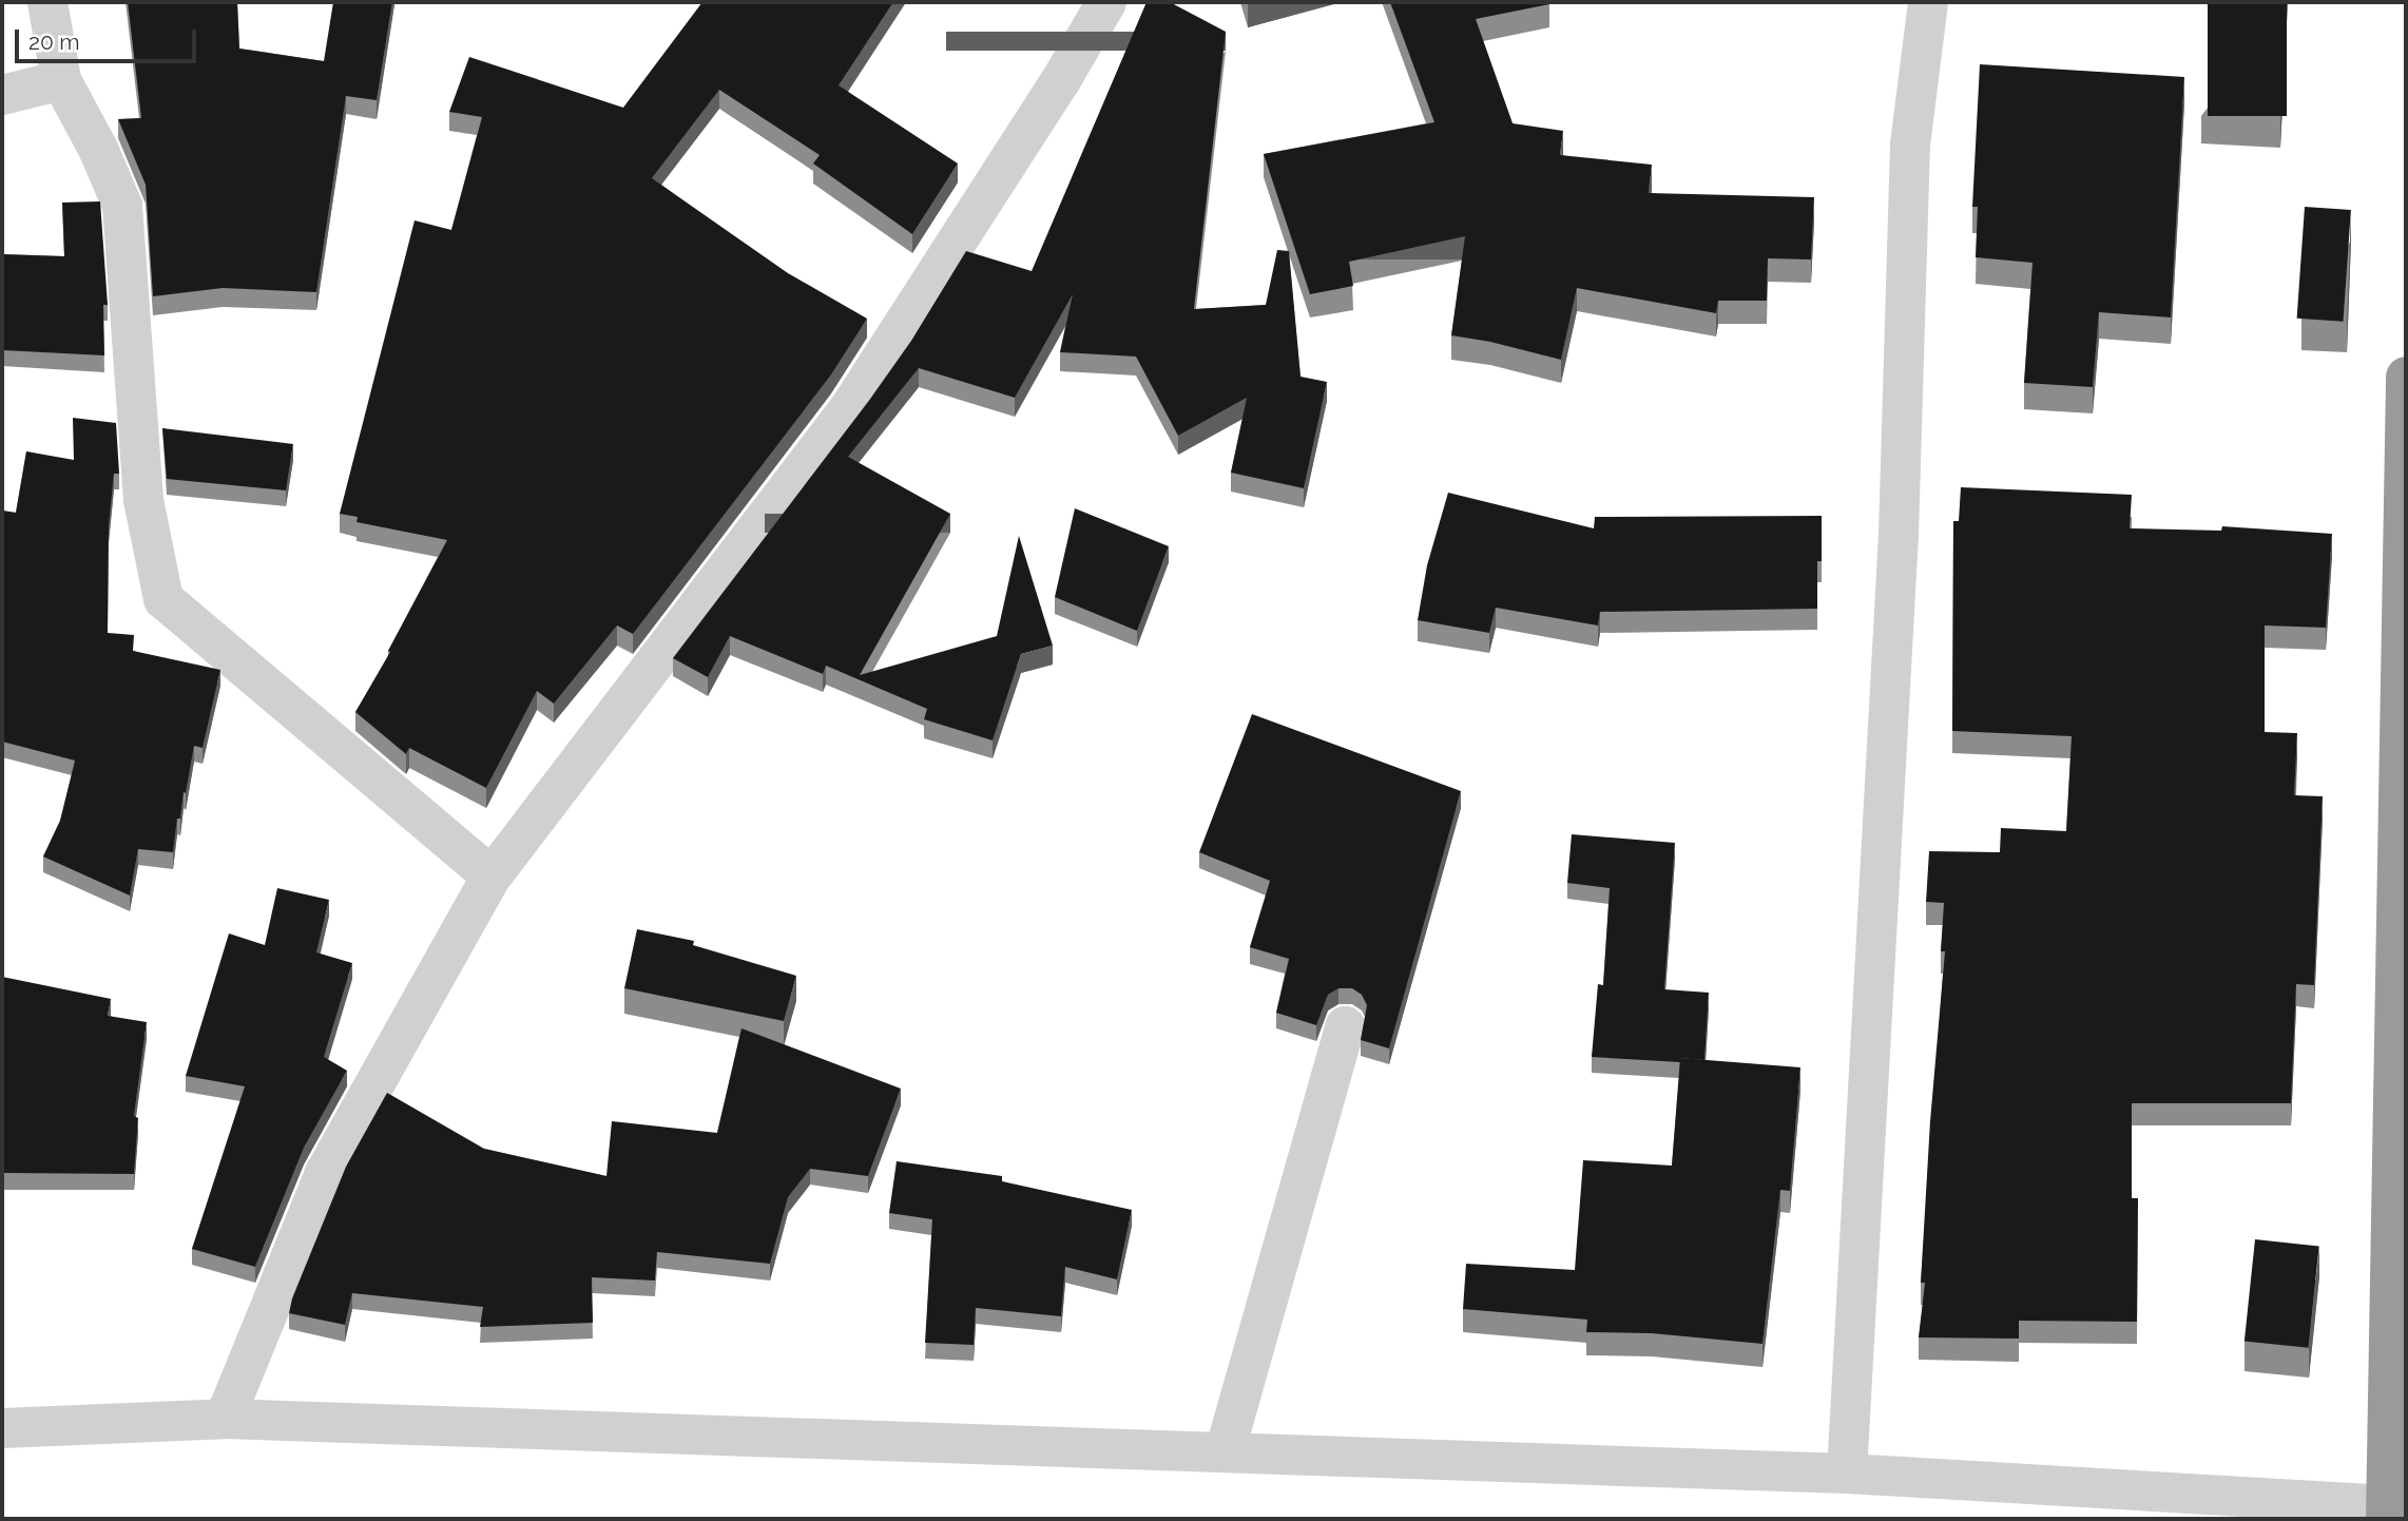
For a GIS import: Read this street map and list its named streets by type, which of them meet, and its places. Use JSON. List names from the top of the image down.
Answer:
{
  "scale_bar": "20 m"
}
